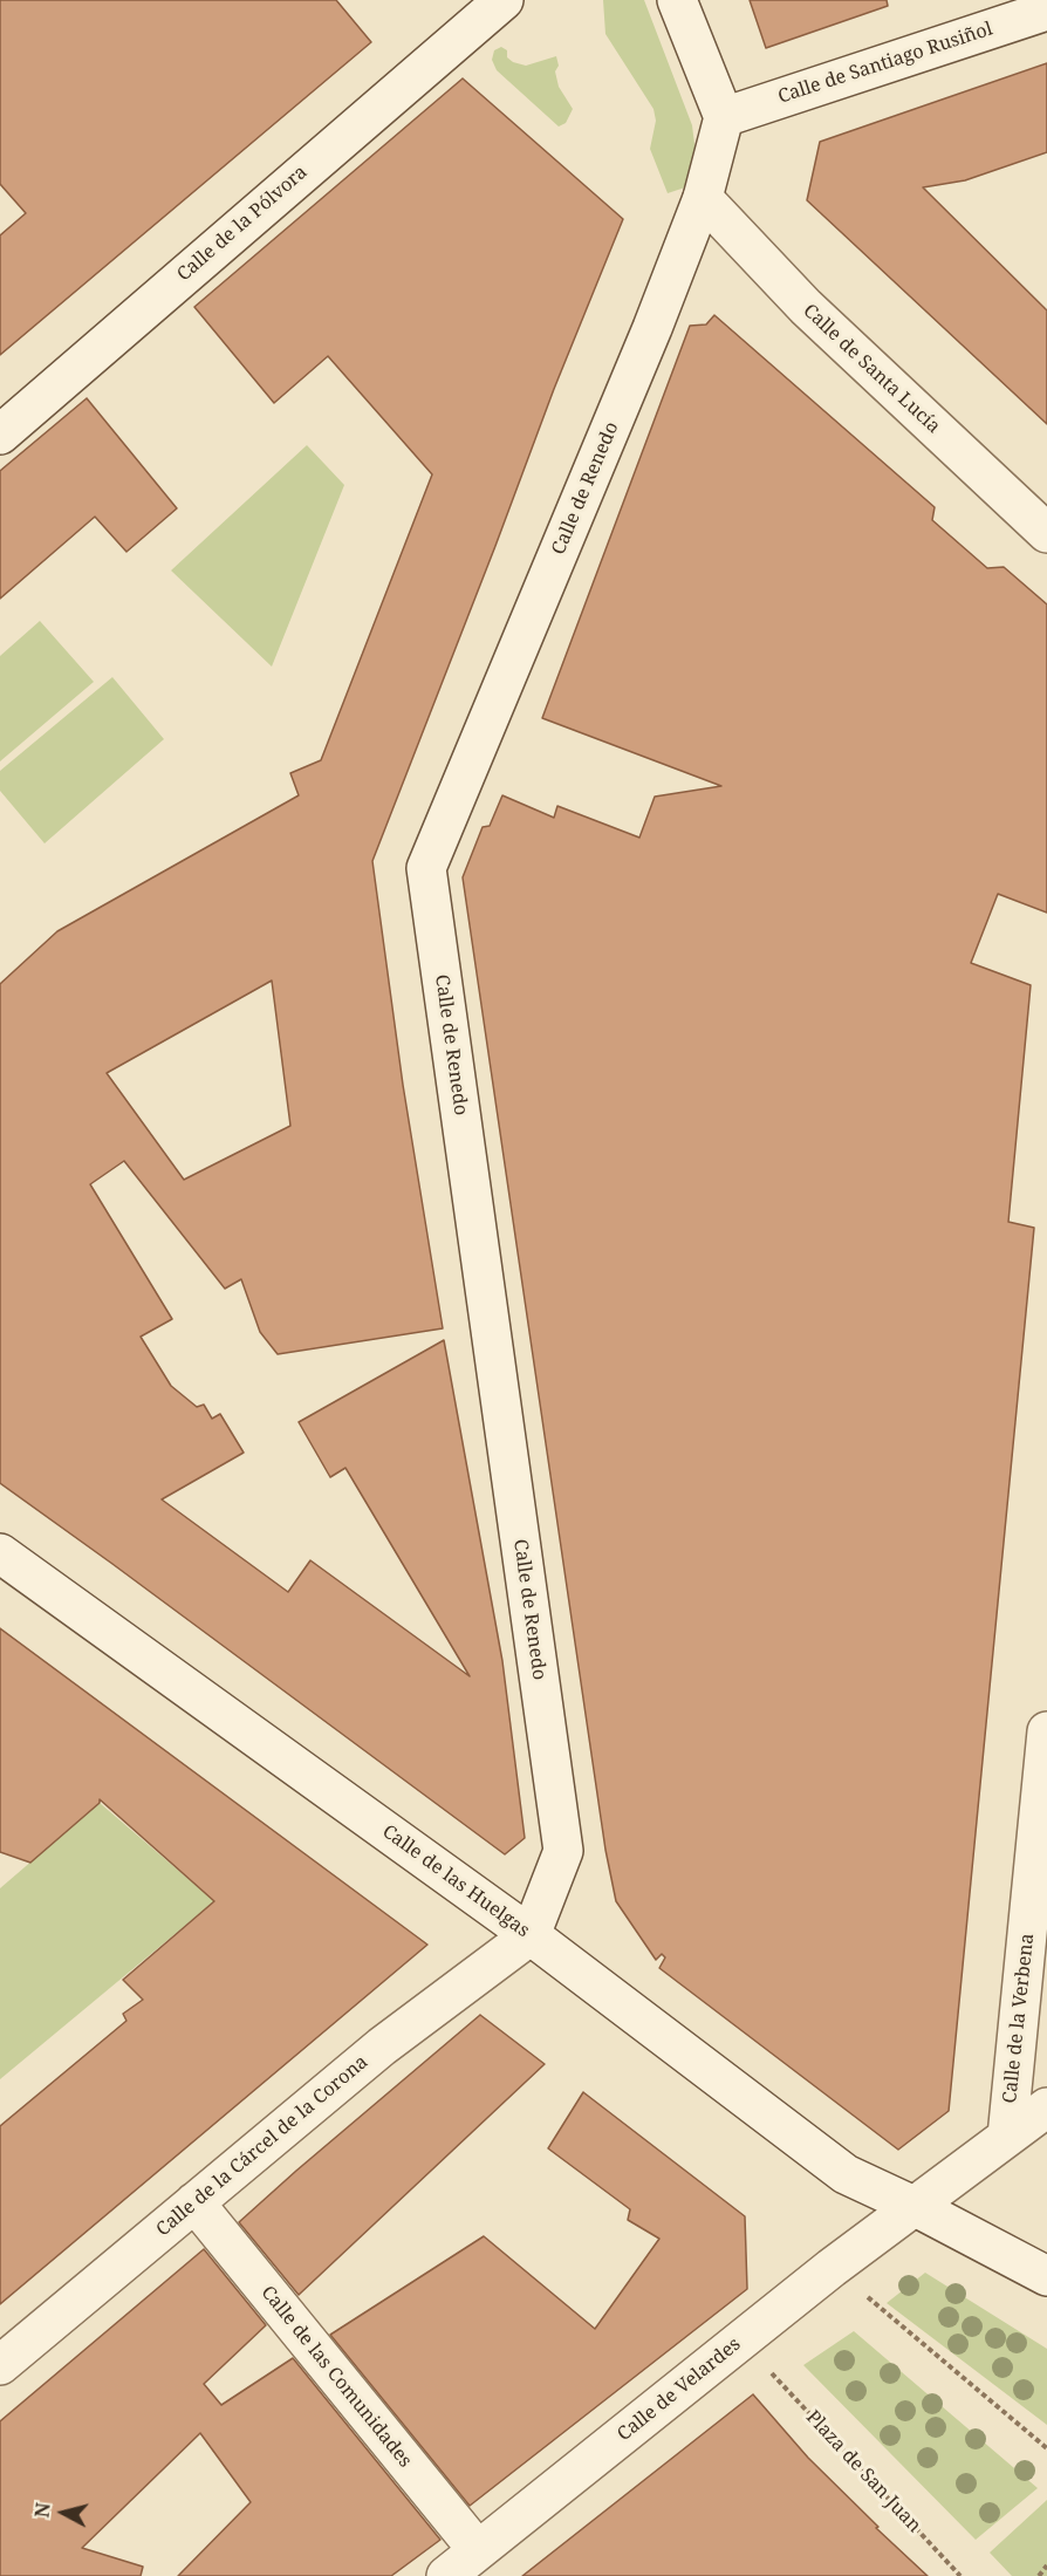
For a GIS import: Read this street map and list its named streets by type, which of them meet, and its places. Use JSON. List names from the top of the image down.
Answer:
{
  "streets": {
    "street": [
      "Calle de Santiago Rusiñol",
      "Calle de la Pólvora",
      "Calle de Santa Lucía",
      "Calle de Renedo",
      "Calle de las Huelgas",
      "Calle de la Verbena",
      "Calle de la Cárcel de la Corona",
      "Calle de las Comunidades",
      "Calle de Velardes"
    ],
    "path": ["Plaza de San Juan"]
  },
  "crossings": [
    ["Calle de Santiago Rusiñol", "Calle de Renedo"],
    ["Calle de Santa Lucía", "Calle de Renedo"],
    ["Calle de Renedo", "Calle de las Huelgas"],
    ["Calle de Renedo", "Calle de la Cárcel de la Corona"],
    ["Calle de las Huelgas", "Calle de la Cárcel de la Corona"],
    ["Calle de las Huelgas", "Calle de Velardes"],
    ["Calle de la Verbena", "Calle de Velardes"],
    ["Calle de la Cárcel de la Corona", "Calle de las Comunidades"],
    ["Calle de las Comunidades", "Calle de Velardes"]
  ],
  "north": "left"
}
